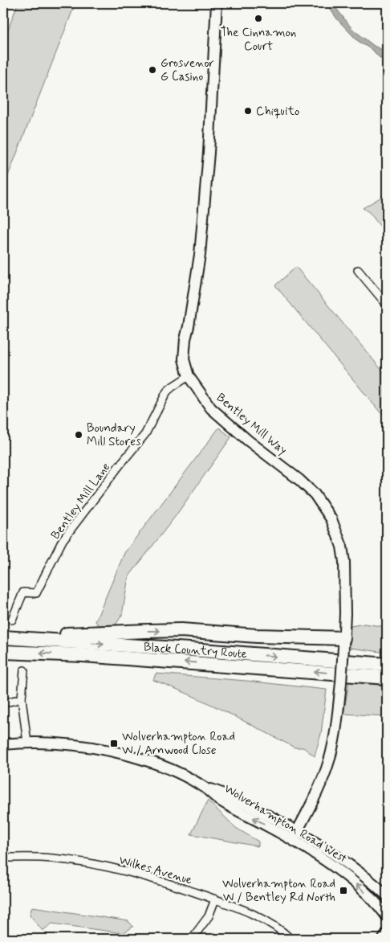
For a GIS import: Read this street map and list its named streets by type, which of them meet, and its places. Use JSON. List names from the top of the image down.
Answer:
{
  "streets": {
    "highway": ["Black Country Route"],
    "main road": ["Bentley Mill Way", "Wolverhampton Road West"],
    "street": ["Bentley Mill Lane", "Wilkes Avenue"]
  },
  "crossings": [
    ["Bentley Mill Way", "Bentley Mill Lane"],
    ["Bentley Mill Way", "Wolverhampton Road West"]
  ],
  "places": {
    "other": [
      "The Cinnamon Court",
      "Grosvenor G Casino",
      "Chiquito",
      "Boundary Mill Stores"
    ],
    "transit": ["Wolverhampton Road W / Arnwood Close", "Wolverhampton Road W / Bentley Rd North"]
  }
}
